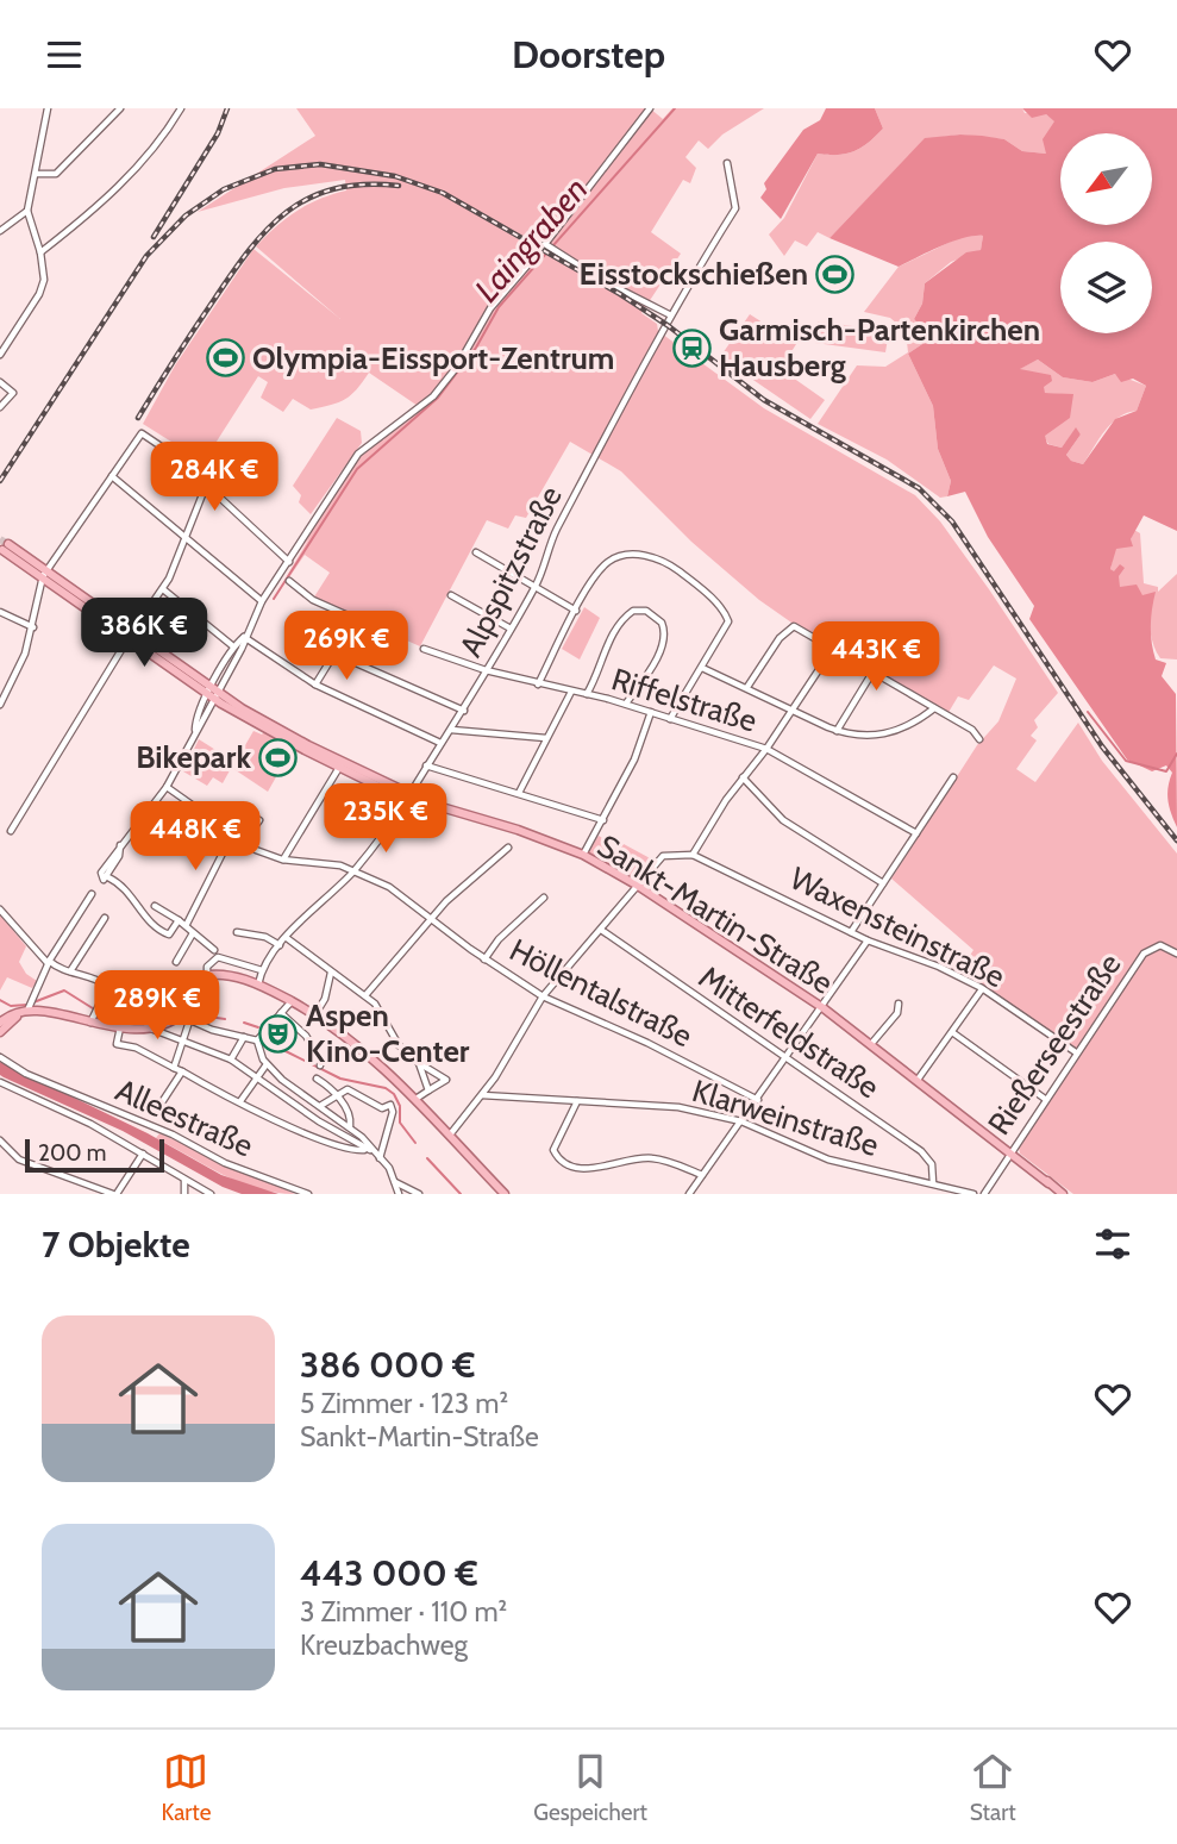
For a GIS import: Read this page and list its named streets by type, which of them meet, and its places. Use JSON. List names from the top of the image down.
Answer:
{
  "streets": {
    "main road": ["Sankt-Martin-Straße"],
    "street": [
      "Alpspitzstraße",
      "Riffelstraße",
      "Waxensteinstraße",
      "Höllentalstraße",
      "Mitterfeldstraße",
      "Rießerseestraße",
      "Alleestraße",
      "Klarweinstraße"
    ]
  },
  "crossings": [
    ["Alpspitzstraße", "Riffelstraße"],
    ["Alpspitzstraße", "Sankt-Martin-Straße"],
    ["Alpspitzstraße", "Höllentalstraße"],
    ["Sankt-Martin-Straße", "Rießerseestraße"],
    ["Waxensteinstraße", "Rießerseestraße"],
    ["Mitterfeldstraße", "Klarweinstraße"]
  ],
  "water": ["Laingraben"],
  "places": {
    "sports": ["Eisstockschießen", "Olympia-Eissport-Zentrum", "Bikepark"],
    "station": ["Garmisch-Partenkirchen Hausberg"],
    "theatre": ["Aspen Kino-Center"]
  },
  "scale_bar": "200 m",
  "north": "bottom left",
  "page": {
    "header": "Doorstep",
    "price": [
      "284K €",
      "386K €",
      "269K €",
      "443K €",
      "235K €",
      "448K €",
      "289K €"
    ],
    "scale": "200 m",
    "heading": "7 Objekte",
    "list": [
      {
        "name": "386 000 €",
        "note": "5 Zimmer · 123 m² · Sankt-Martin-Straße"
      },
      {
        "name": "443 000 €",
        "note": "3 Zimmer · 110 m² · Kreuzbachweg"
      }
    ],
    "tabs": ["Karte", "Gespeichert", "Start"]
  }
}
